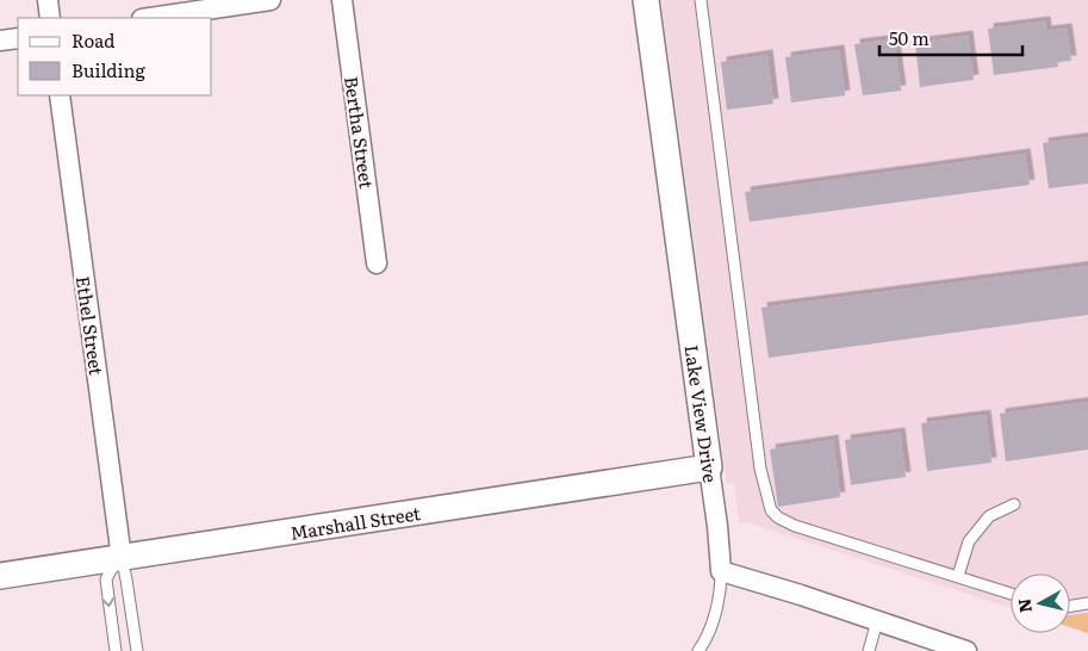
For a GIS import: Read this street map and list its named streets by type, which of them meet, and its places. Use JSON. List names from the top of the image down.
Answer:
{
  "streets": {
    "street": [
      "Bertha Street",
      "Ethel Street",
      "Lake View Drive",
      "Marshall Street"
    ]
  },
  "crossings": [
    ["Ethel Street", "Marshall Street"],
    ["Lake View Drive", "Marshall Street"]
  ],
  "legend": ["Road", "Building"],
  "scale_bar": "50 m",
  "north": "left"
}
